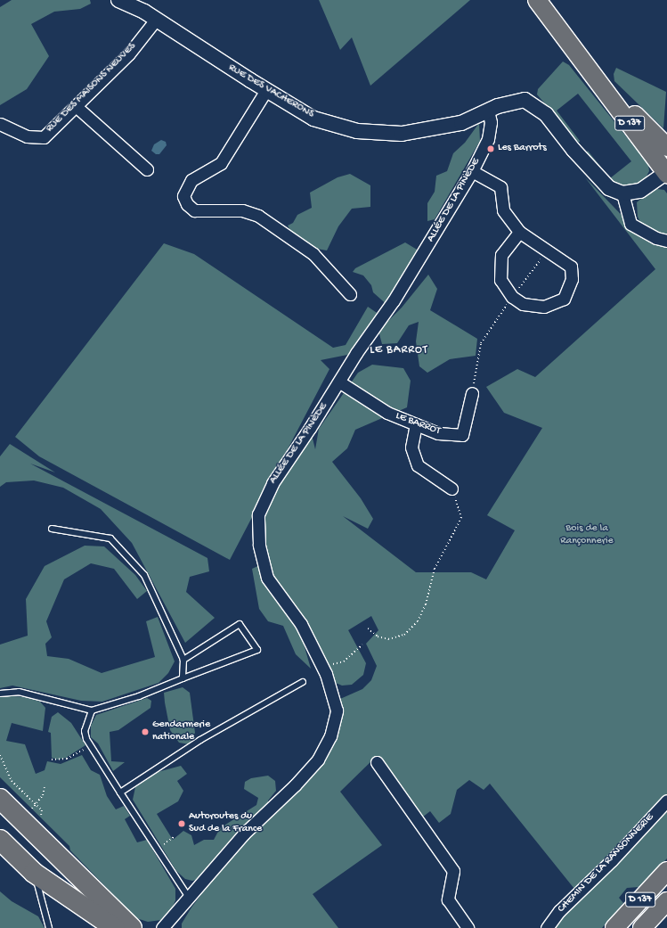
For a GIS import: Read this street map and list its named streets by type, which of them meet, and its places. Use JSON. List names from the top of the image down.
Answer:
{
  "streets": {
    "main road": ["D 137"],
    "street": [
      "RUE DES MAISONS NEUVES",
      "RUE DES VACHERONS",
      "ALLÉE DE LA PINÈDE",
      "LE BARROT",
      "CHEMIN DE LA RANSONNERIE"
    ]
  },
  "crossings": [
    ["RUE DES MAISONS NEUVES", "RUE DES VACHERONS"],
    ["RUE DES VACHERONS", "D 137"],
    ["RUE DES VACHERONS", "ALLÉE DE LA PINÈDE"],
    ["ALLÉE DE LA PINÈDE", "LE BARROT"]
  ],
  "districts": ["LE BARROT"],
  "parks": ["Bois de la Rançonnerie"],
  "places": ["Les Barrots", "Gendarmerie nationale", "Autoroutes du Sud de la France"]
}
